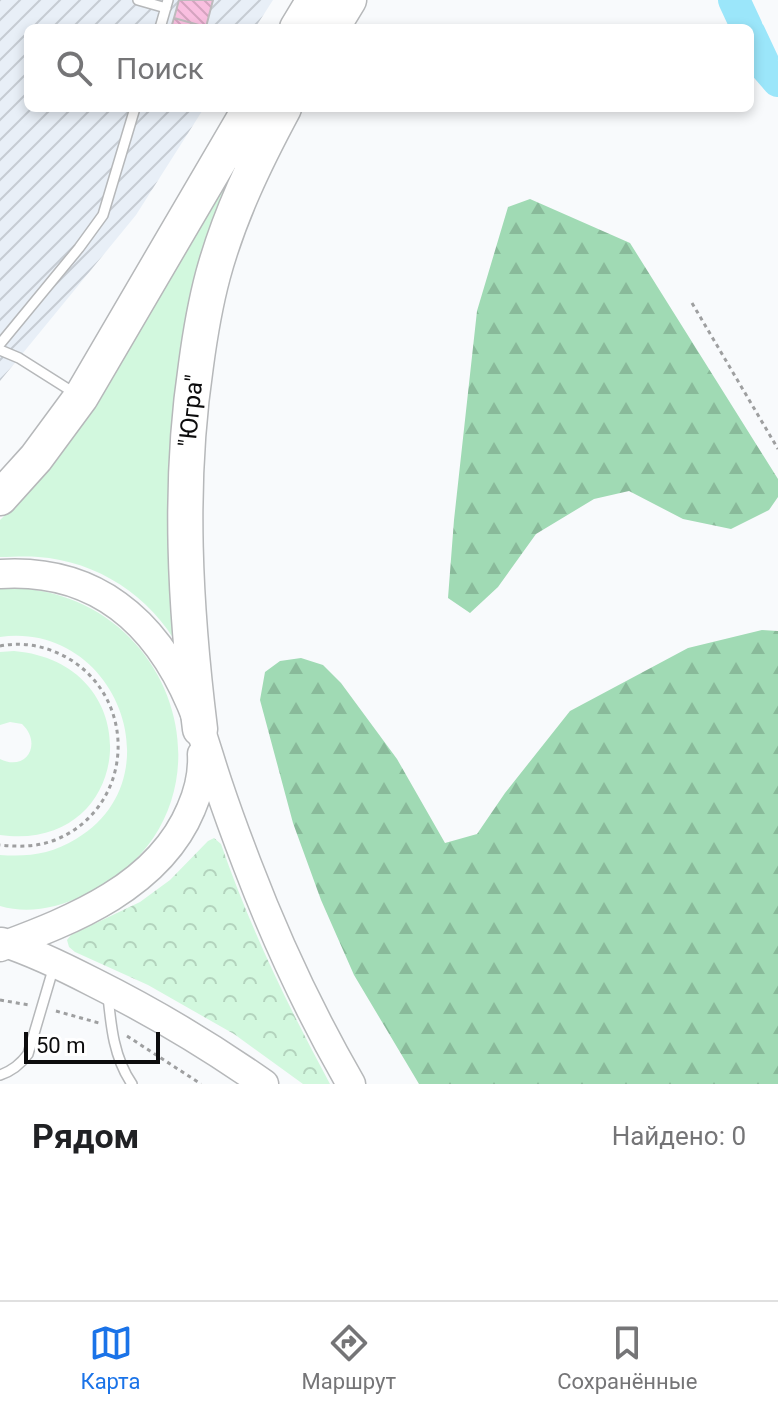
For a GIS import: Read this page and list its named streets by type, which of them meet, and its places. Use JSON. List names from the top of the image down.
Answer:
{
  "streets": {
    "highway": ["\"Югра\""]
  },
  "scale_bar": "50 m",
  "page": {
    "search": "Поиск",
    "scale": "50 m",
    "heading": ["Рядом", "Найдено: 0"],
    "nav": ["Карта", "Маршрут", "Сохранённые"]
  }
}
